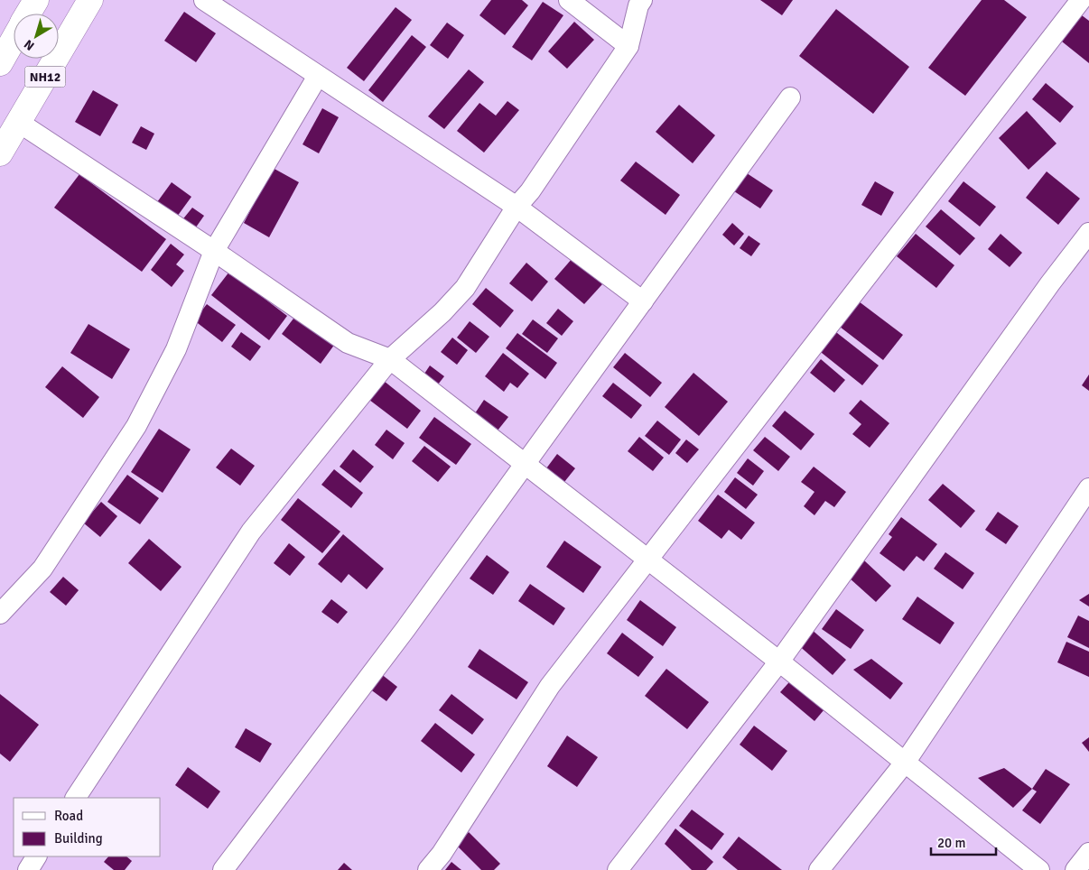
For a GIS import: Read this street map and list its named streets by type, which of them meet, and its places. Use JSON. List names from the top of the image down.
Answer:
{
  "streets": {
    "highway": ["NH12"]
  },
  "legend": ["Road", "Building"],
  "scale_bar": "20 m",
  "north": "bottom left"
}
